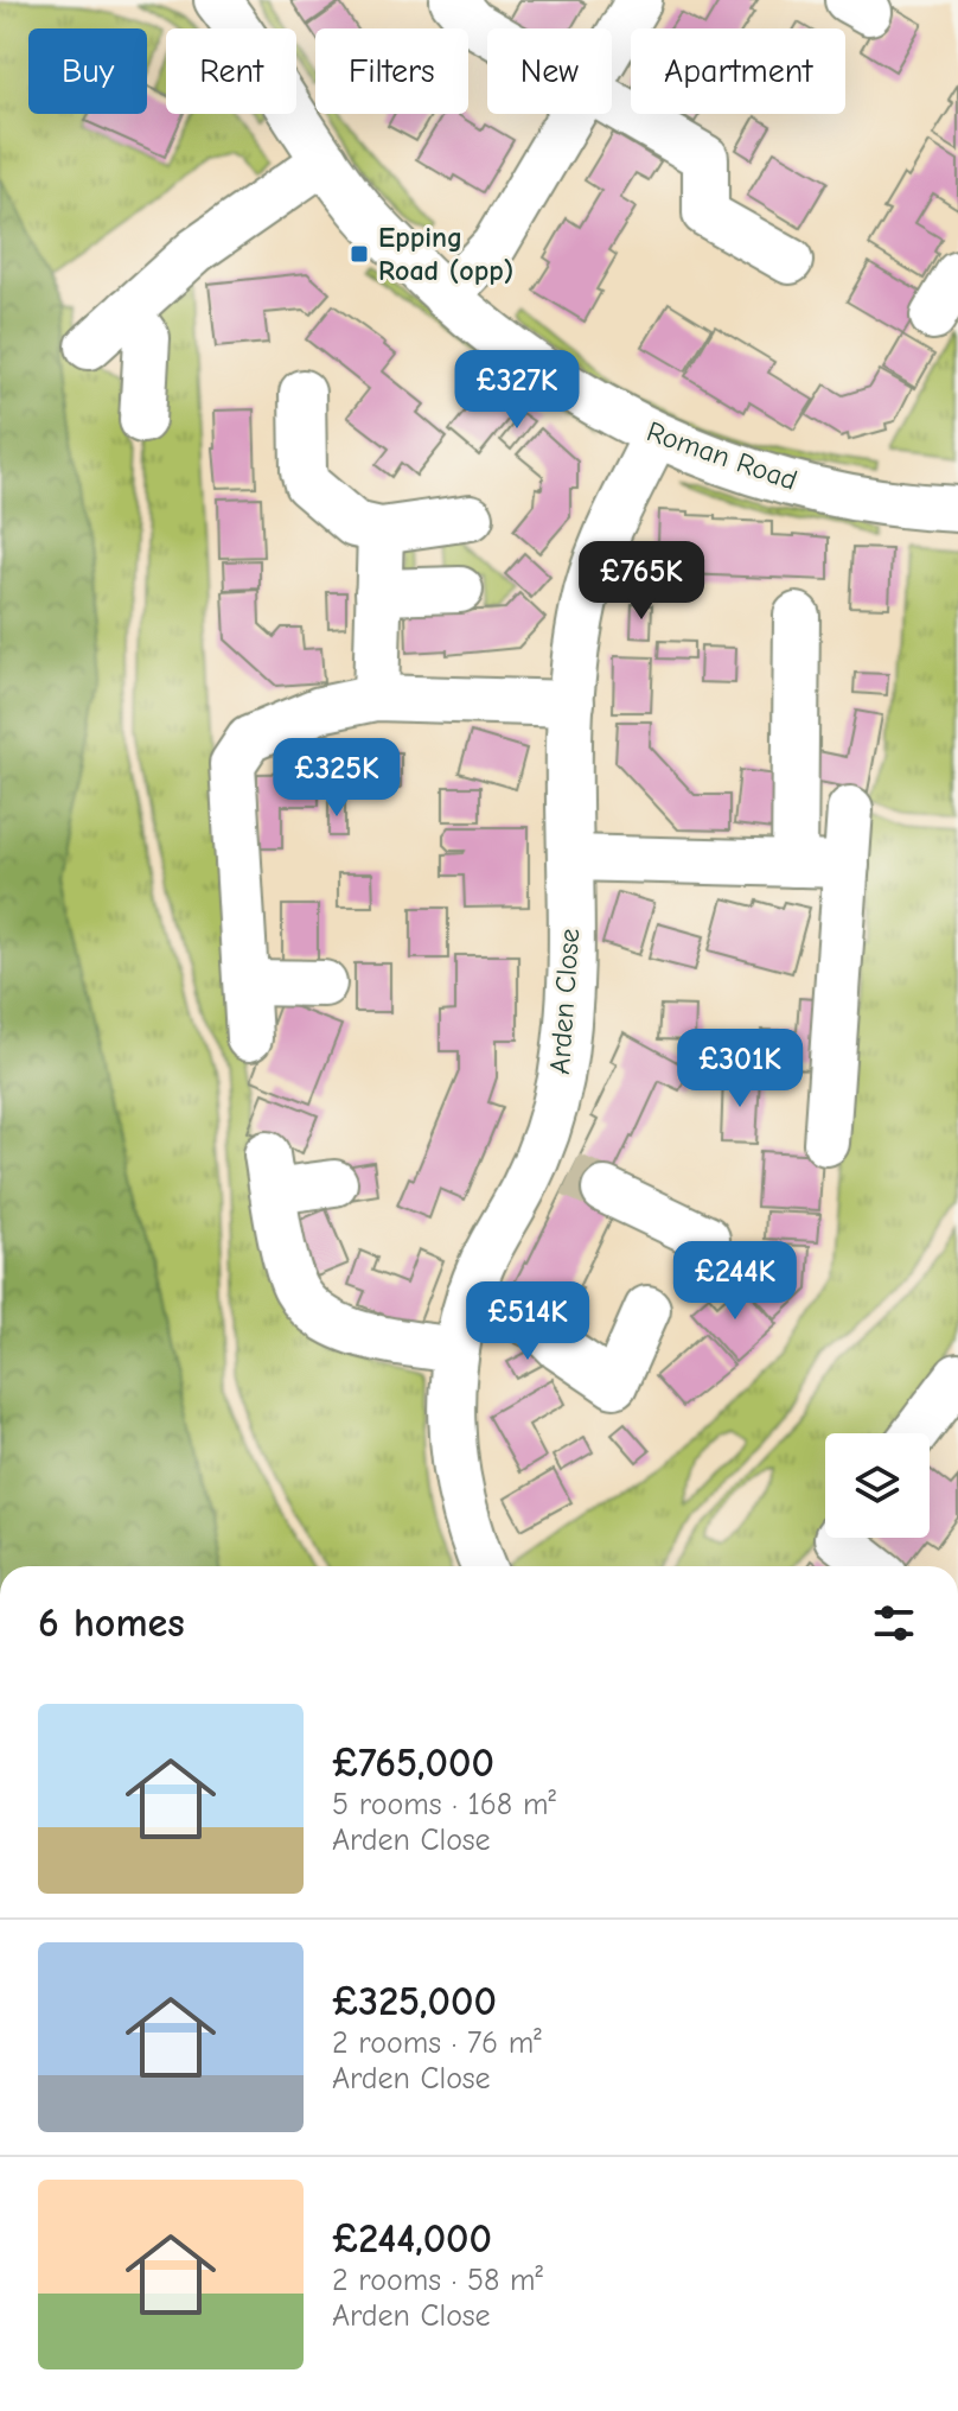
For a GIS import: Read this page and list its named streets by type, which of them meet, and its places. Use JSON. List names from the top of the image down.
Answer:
{
  "streets": {
    "street": ["Roman Road", "Arden Close"]
  },
  "crossings": [
    ["Roman Road", "Arden Close"]
  ],
  "places": {
    "transit": ["Epping Road (opp)"]
  },
  "page": {
    "chip": [
      "Buy",
      "Rent",
      "Filters",
      "New",
      "Apartment"
    ],
    "price": [
      "£327K",
      "£765K",
      "£325K",
      "£301K",
      "£244K",
      "£514K"
    ],
    "heading": "6 homes",
    "list": [
      {
        "name": "£765,000",
        "note": "5 rooms · 168 m² · Arden Close"
      },
      {
        "name": "£325,000",
        "note": "2 rooms · 76 m² · Arden Close"
      },
      {
        "name": "£244,000",
        "note": "2 rooms · 58 m² · Arden Close"
      }
    ]
  }
}
